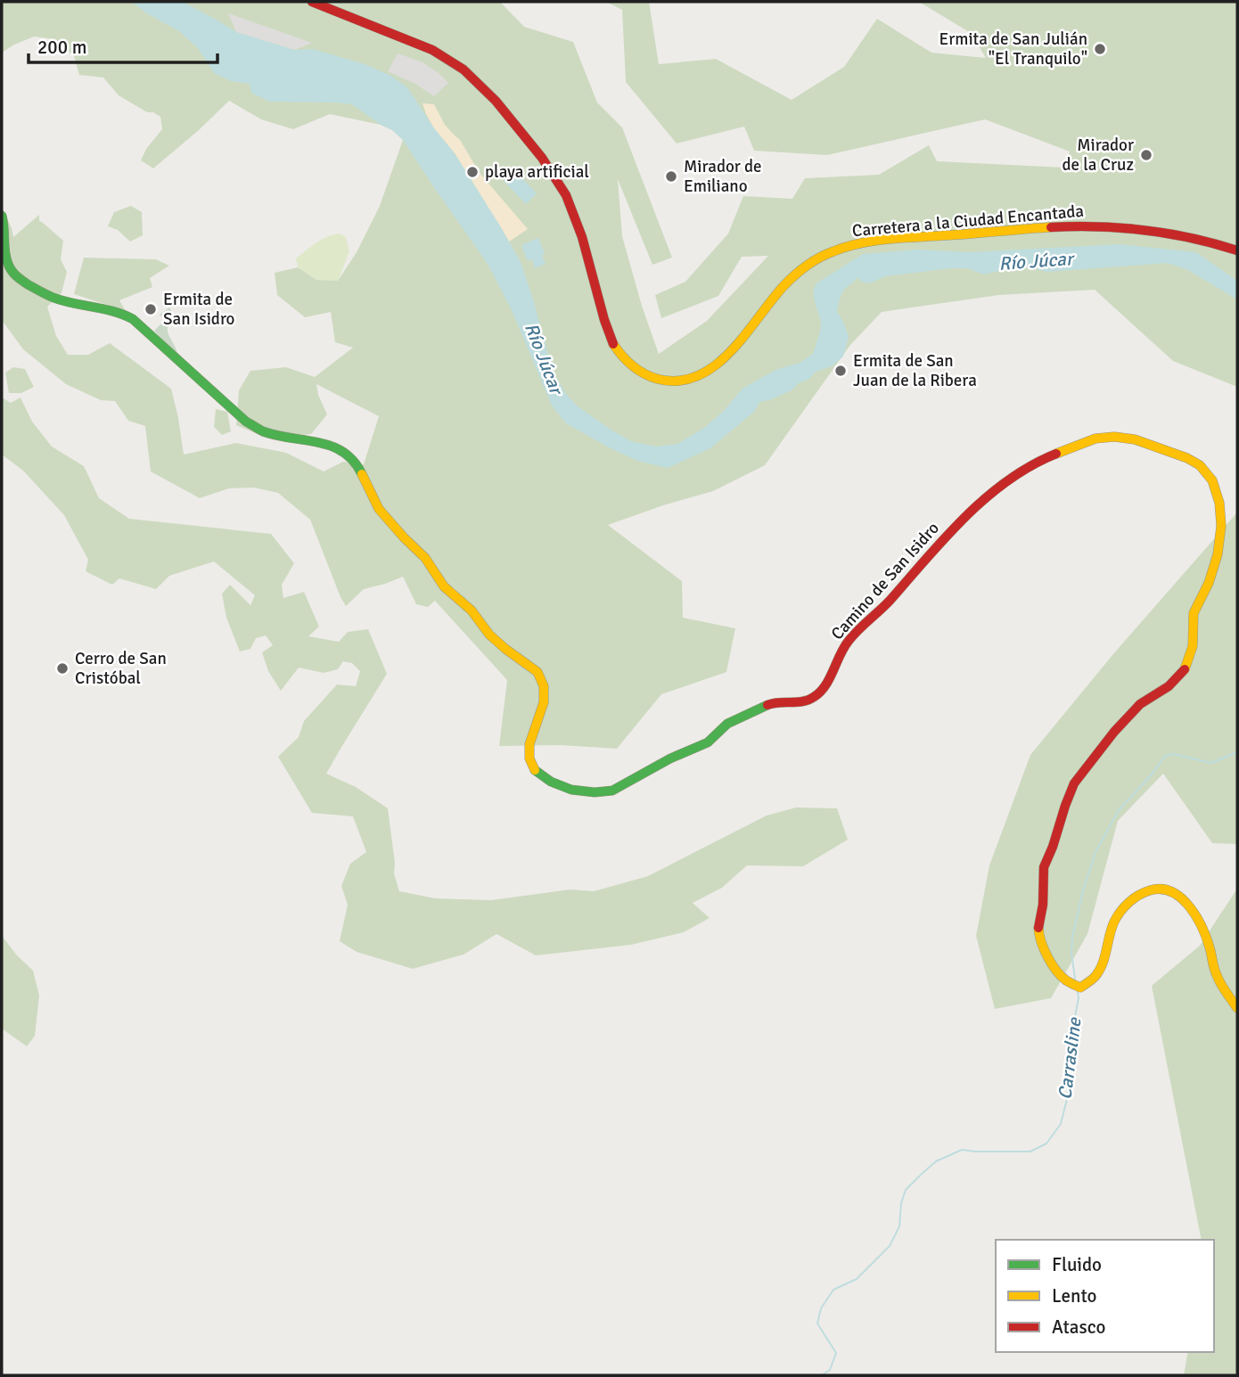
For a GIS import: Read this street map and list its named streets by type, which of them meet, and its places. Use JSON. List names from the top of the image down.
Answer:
{
  "streets": {
    "street": ["Carretera a la Ciudad Encantada", "Camino de San Isidro"]
  },
  "water": ["Río Júcar", "Carrasline"],
  "places": [
    "Ermita de San Julián \"El Tranquilo\"",
    "Mirador de la Cruz",
    "playa artificial",
    "Mirador de Emiliano",
    "Ermita de San Isidro",
    "Ermita de San Juan de la Ribera",
    "Cerro de San Cristóbal"
  ],
  "legend": ["Fluido", "Lento", "Atasco"],
  "scale_bar": "200 m"
}
